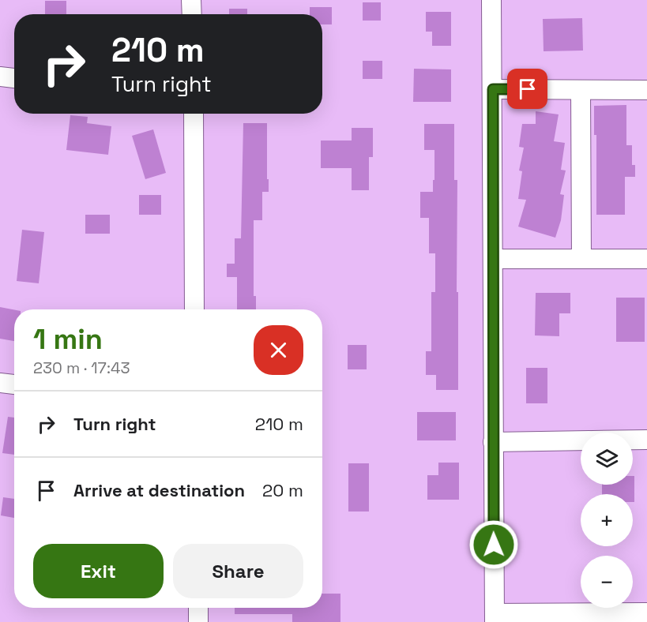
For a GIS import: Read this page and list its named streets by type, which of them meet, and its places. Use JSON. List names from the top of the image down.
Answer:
{
  "page": {
    "turn": ["210 m", "Turn right"],
    "heading": ["1 min", "230 m · 17:43"],
    "list": [
      {
        "name": "Turn right",
        "value": "210 m"
      },
      {
        "name": "Arrive at destination",
        "value": "20 m"
      }
    ],
    "map_buttons": ["+", "−"],
    "buttons": ["Exit", "Share"]
  }
}
